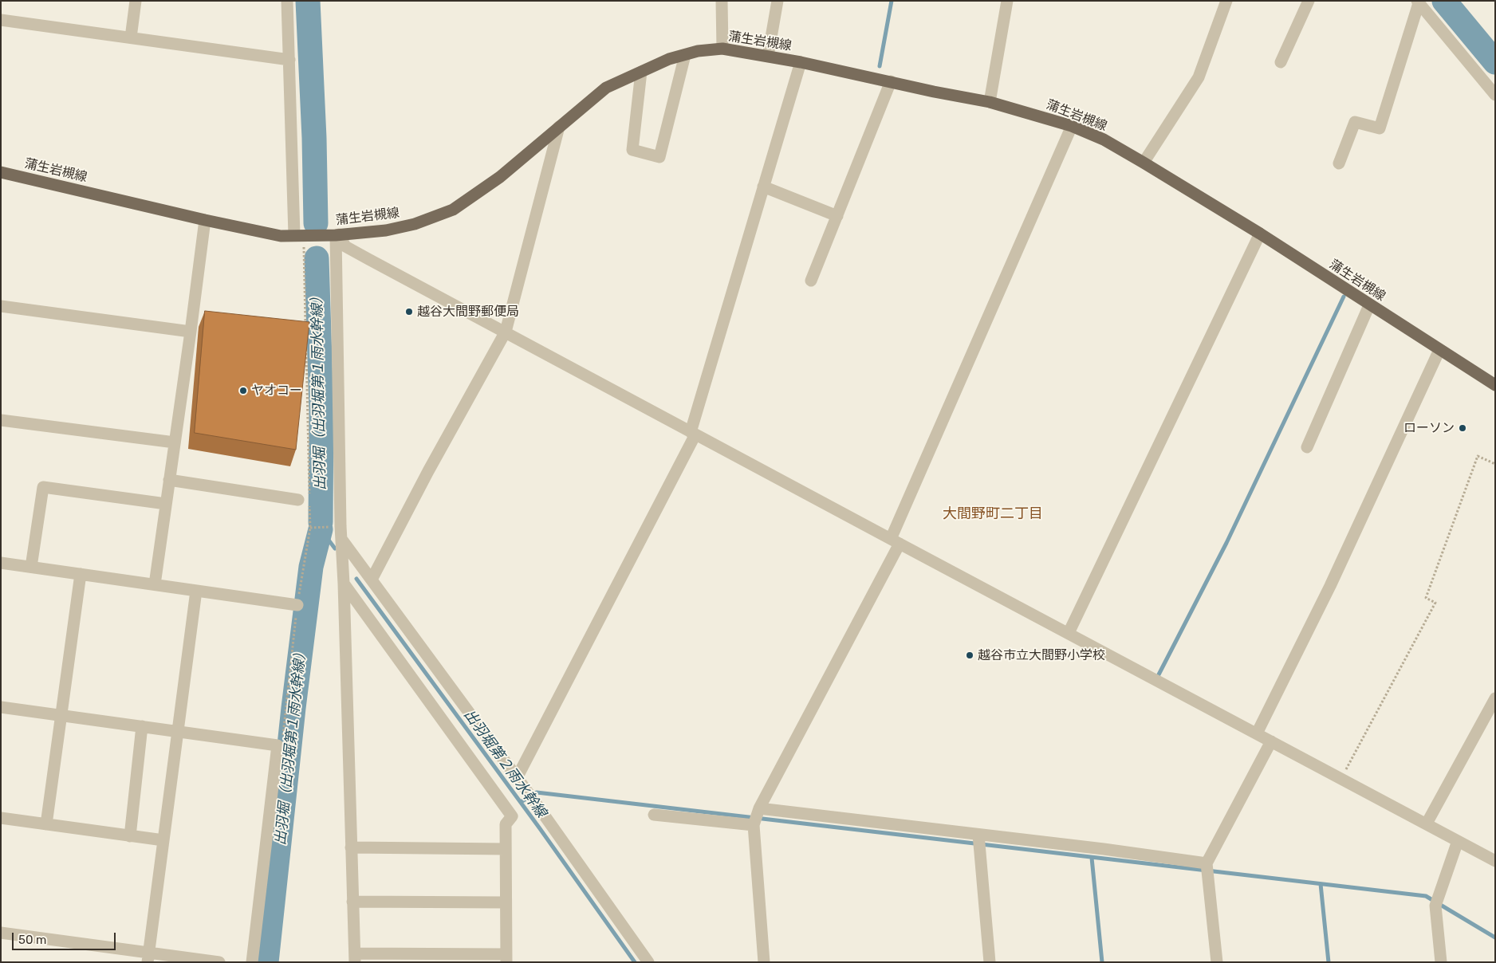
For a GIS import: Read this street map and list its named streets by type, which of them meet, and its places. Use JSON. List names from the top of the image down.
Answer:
{
  "streets": {
    "main road": ["蒲生岩槻線"]
  },
  "districts": ["大間野町二丁目"],
  "water": ["出羽堀（出羽堀第１雨水幹線）", "出羽堀第２雨水幹線"],
  "places": [
    "越谷大間野郵便局",
    "ヤオコー",
    "ローソン",
    "越谷市立大間野小学校"
  ],
  "scale_bar": "50 m"
}
